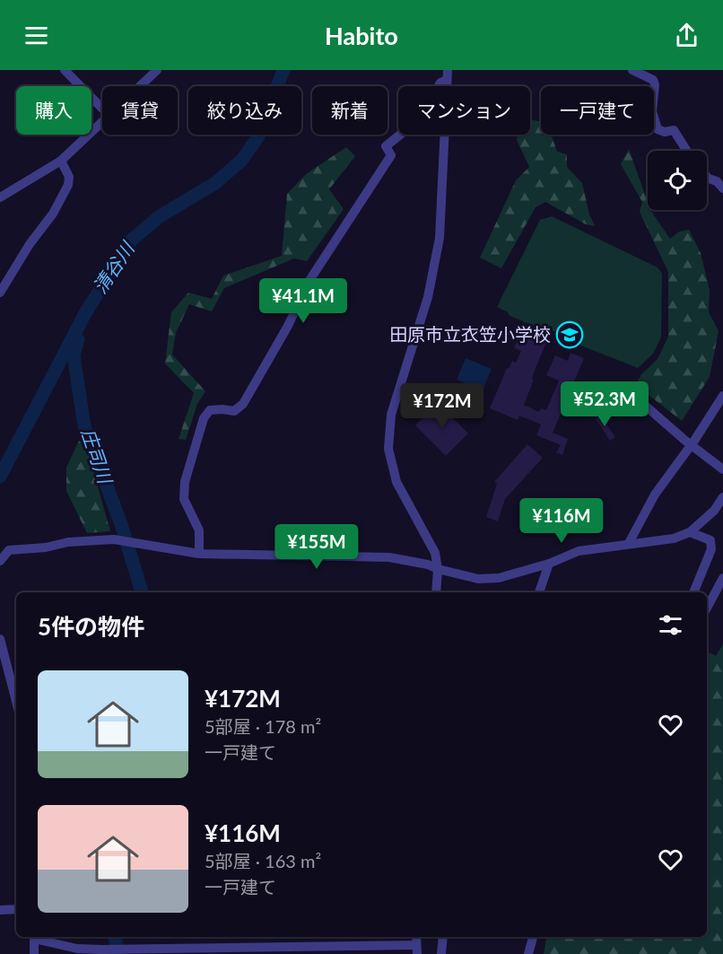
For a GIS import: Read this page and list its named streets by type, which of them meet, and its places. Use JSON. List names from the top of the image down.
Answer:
{
  "water": ["清谷川", "庄司川"],
  "places": {
    "school or university": ["田原市立衣笠小学校"]
  },
  "page": {
    "header": "Habito",
    "chip": [
      "購入",
      "賃貸",
      "絞り込み",
      "新着",
      "マンション",
      "一戸建て"
    ],
    "price": [
      "¥41.1M",
      "¥52.3M",
      "¥172M",
      "¥116M",
      "¥155M"
    ],
    "heading": "5件の物件",
    "list": [
      {
        "name": "¥172M",
        "note": "5部屋 · 178 m² · 一戸建て"
      },
      {
        "name": "¥116M",
        "note": "5部屋 · 163 m² · 一戸建て"
      }
    ]
  }
}
